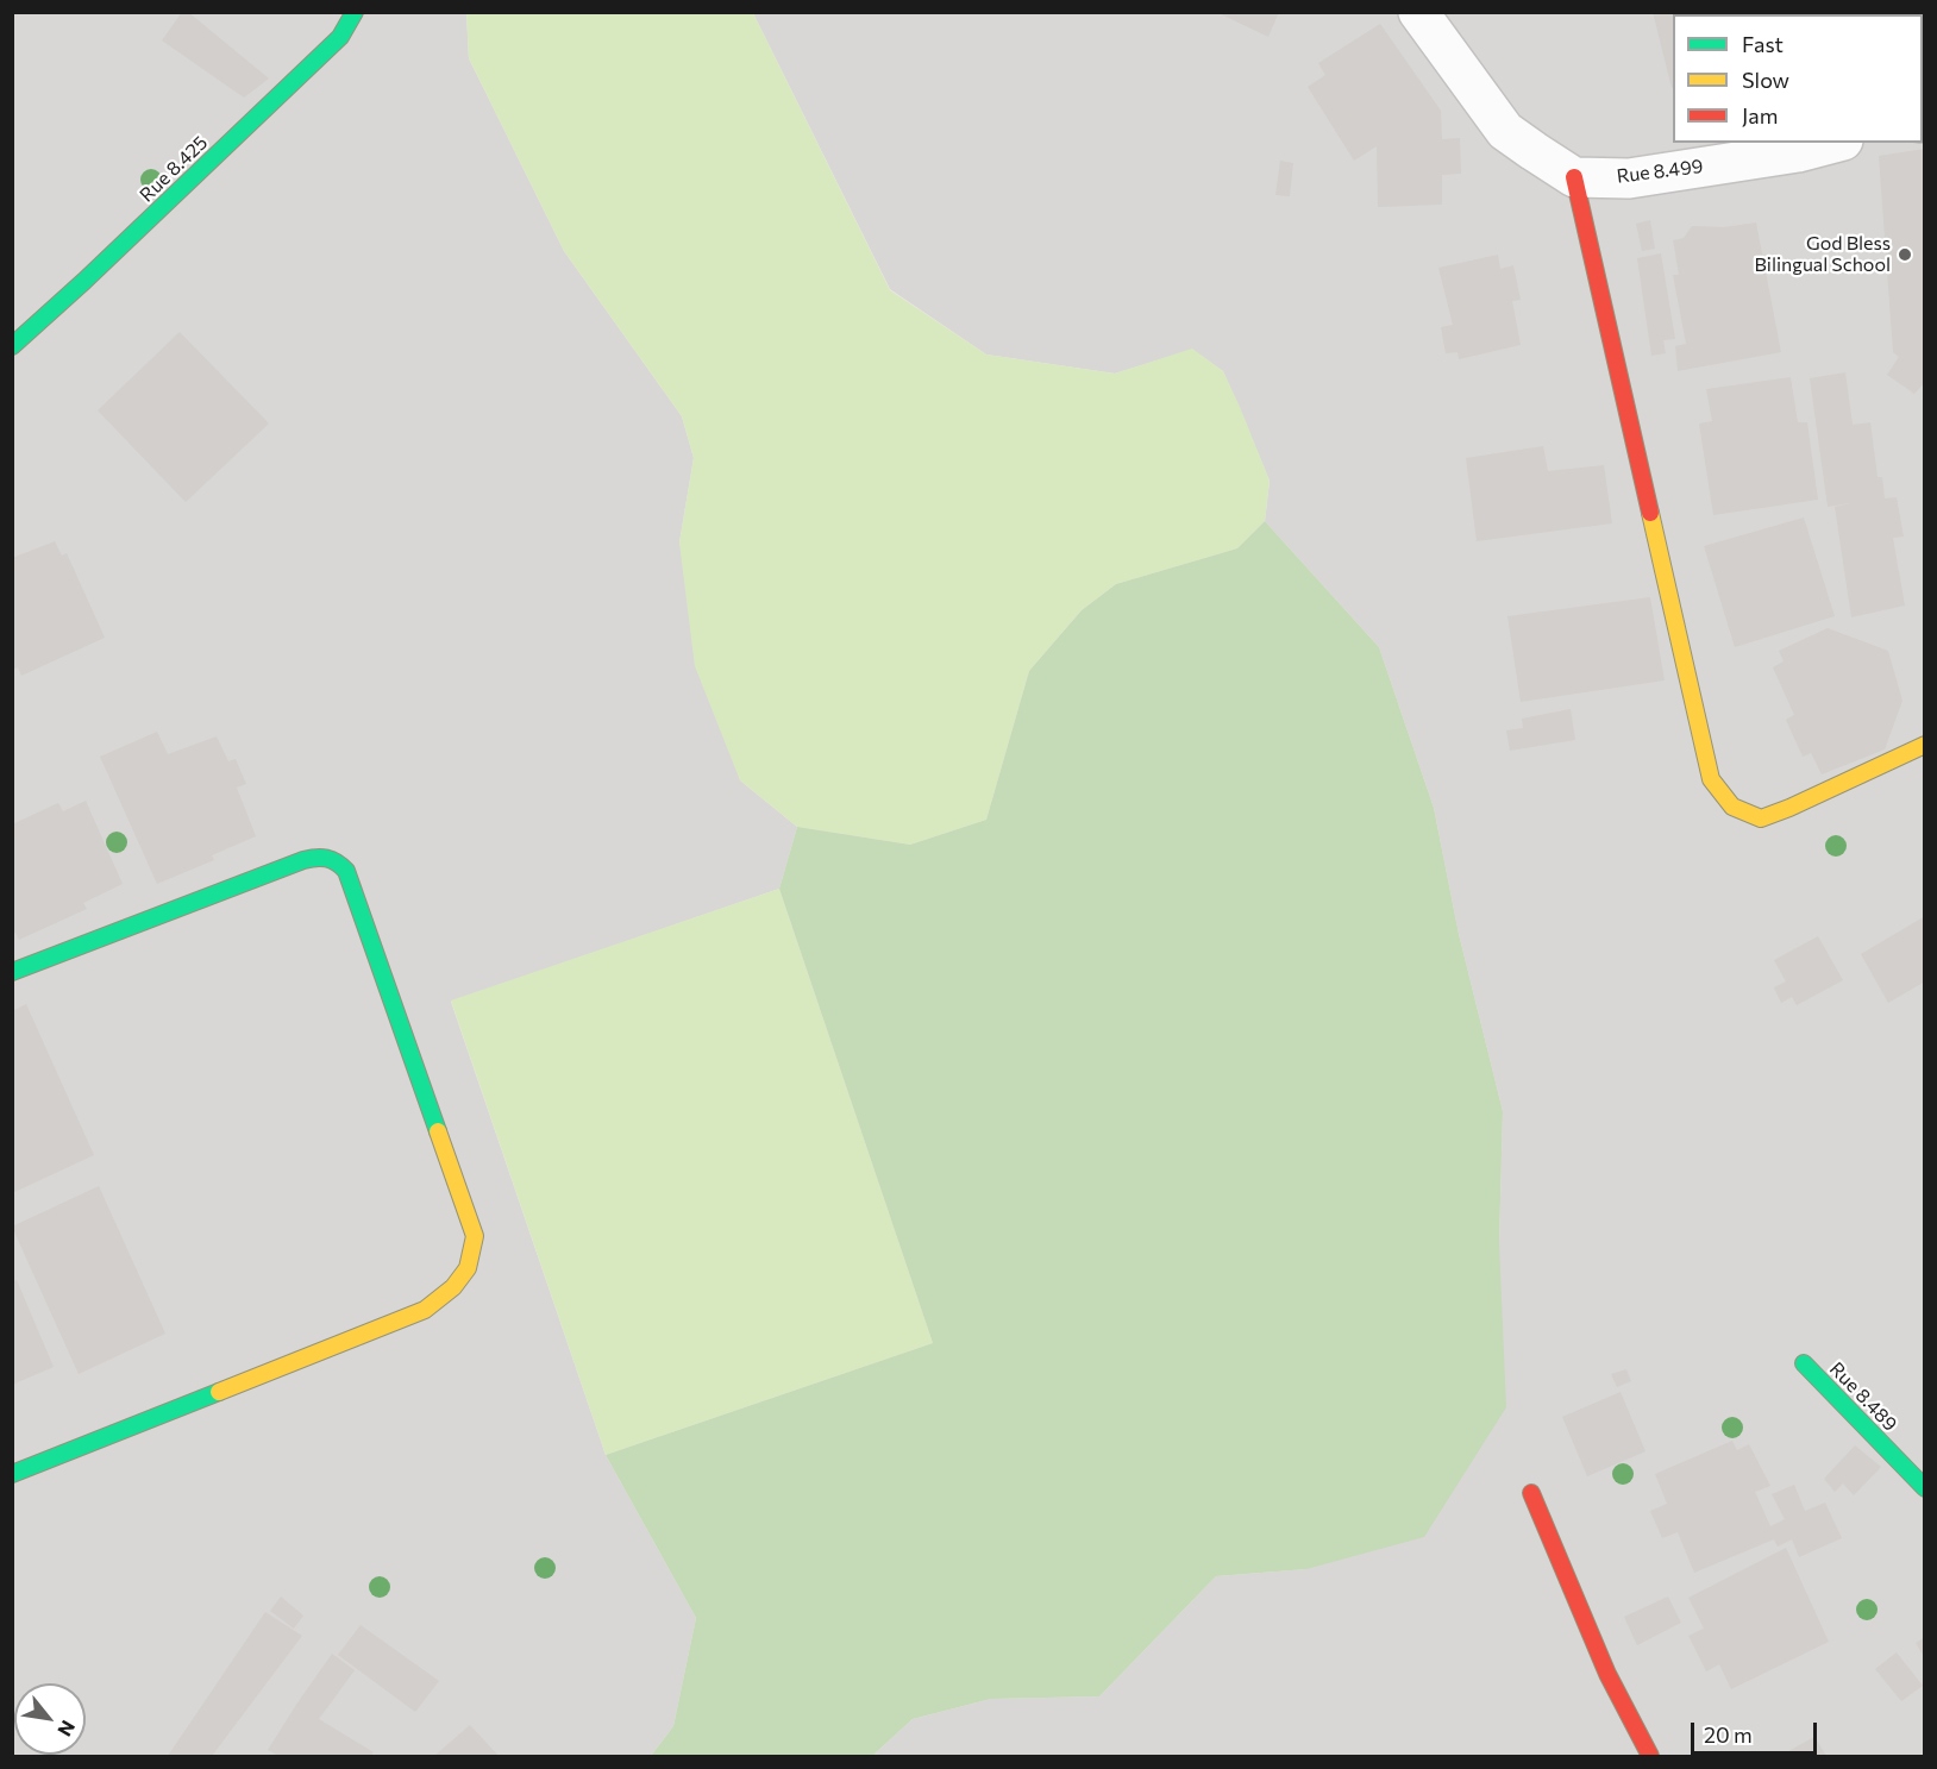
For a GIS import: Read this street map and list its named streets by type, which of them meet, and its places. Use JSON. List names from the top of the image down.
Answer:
{
  "streets": {
    "street": ["Rue 8.425", "Rue 8.499", "Rue 8.489"]
  },
  "places": ["God Bless Bilingual School"],
  "legend": ["Fast", "Slow", "Jam"],
  "scale_bar": "20 m",
  "north": "bottom right"
}
